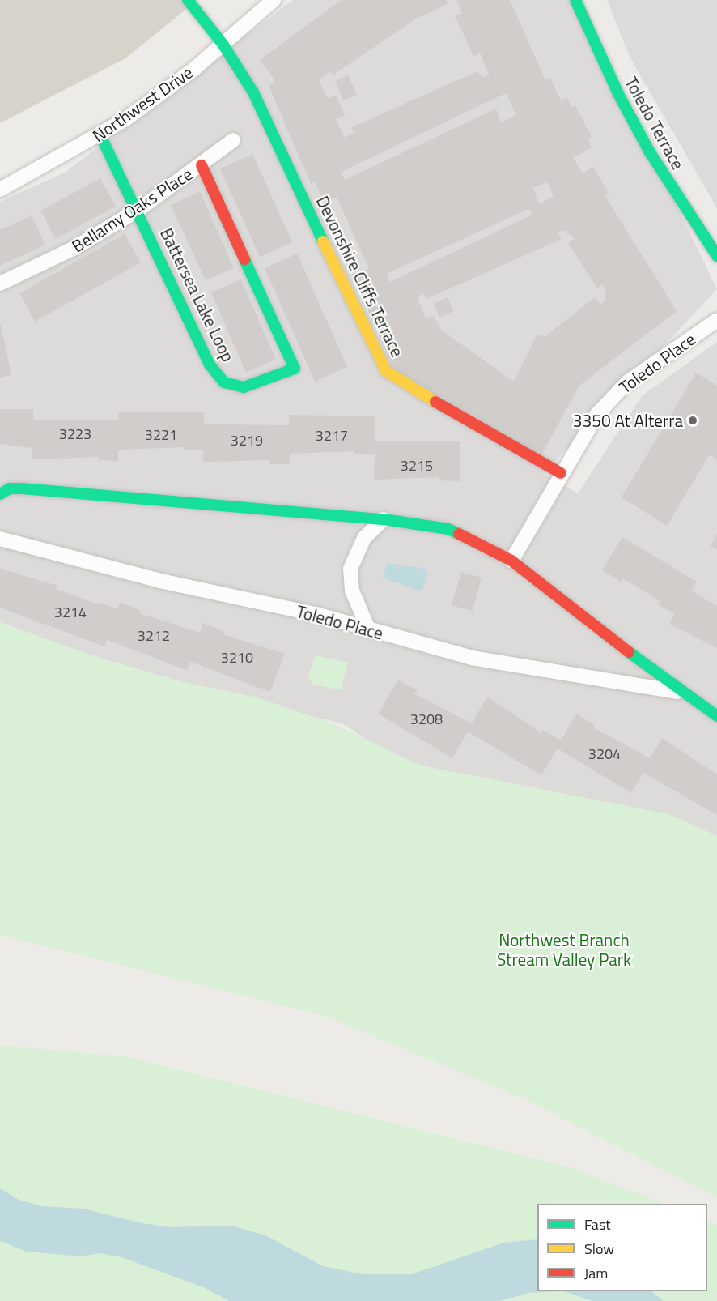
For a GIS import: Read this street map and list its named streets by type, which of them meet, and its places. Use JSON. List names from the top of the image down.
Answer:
{
  "streets": {
    "street": [
      "Northwest Drive",
      "Toledo Terrace",
      "Bellamy Oaks Place",
      "Devonshire Cliffs Terrace",
      "Battersea Lake Loop",
      "Toledo Place"
    ]
  },
  "crossings": [
    ["Northwest Drive", "Devonshire Cliffs Terrace"],
    ["Northwest Drive", "Battersea Lake Loop"],
    ["Bellamy Oaks Place", "Battersea Lake Loop"],
    ["Devonshire Cliffs Terrace", "Toledo Place"]
  ],
  "parks": ["Northwest Branch Stream Valley Park"],
  "places": ["3350 At Alterra"],
  "house_numbers": [
    "3223",
    "3221",
    "3217",
    "3219",
    "3215",
    "3214",
    "3212",
    "3210",
    "3208",
    "3204"
  ],
  "legend": ["Fast", "Slow", "Jam"]
}
